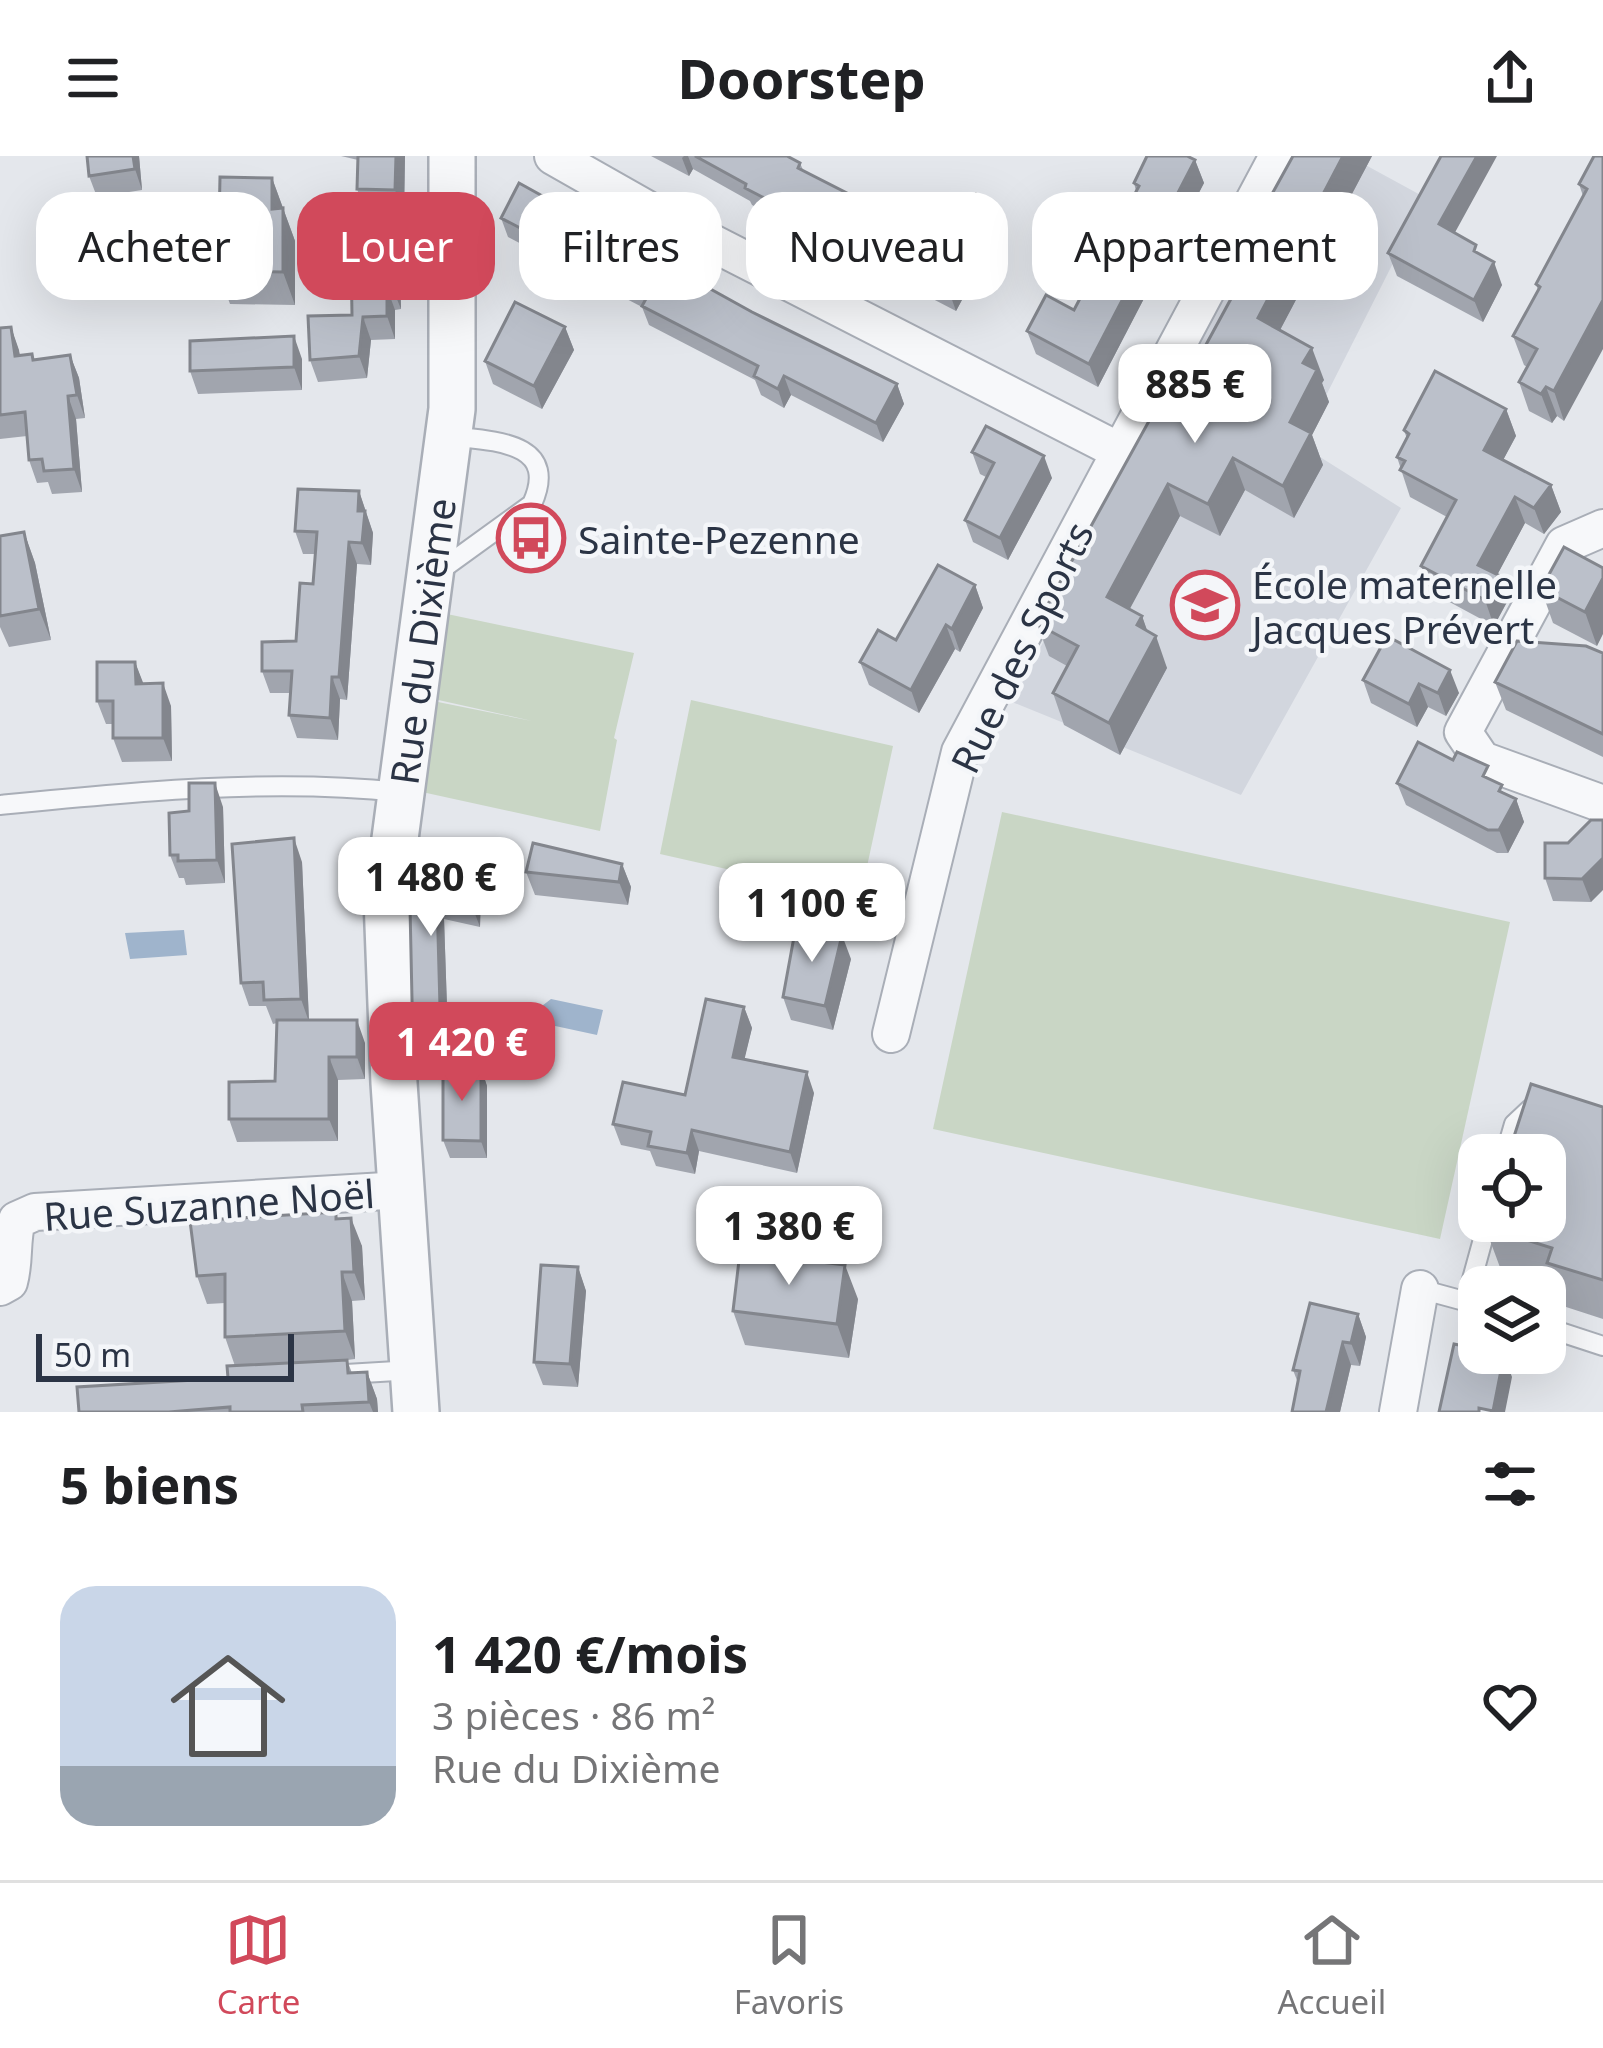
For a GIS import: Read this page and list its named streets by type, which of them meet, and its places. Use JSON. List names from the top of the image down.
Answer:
{
  "streets": {
    "street": ["Rue du Dixième", "Rue des Sports", "Rue Suzanne Noël"]
  },
  "crossings": [
    ["Rue du Dixième", "Rue Suzanne Noël"]
  ],
  "places": {
    "bus stop": ["Sainte-Pezenne"],
    "school or university": ["École maternelle Jacques Prévert"]
  },
  "scale_bar": "50 m",
  "page": {
    "header": "Doorstep",
    "chip": [
      "Acheter",
      "Louer",
      "Filtres",
      "Nouveau",
      "Appartement"
    ],
    "price": [
      "885 €",
      "1 480 €",
      "1 100 €",
      "1 420 €",
      "1 380 €"
    ],
    "scale": "50 m",
    "heading": "5 biens",
    "list": [
      {
        "name": "1 420 €/mois",
        "note": "3 pièces · 86 m² · Rue du Dixième"
      }
    ],
    "tabs": ["Carte", "Favoris", "Accueil"]
  }
}
